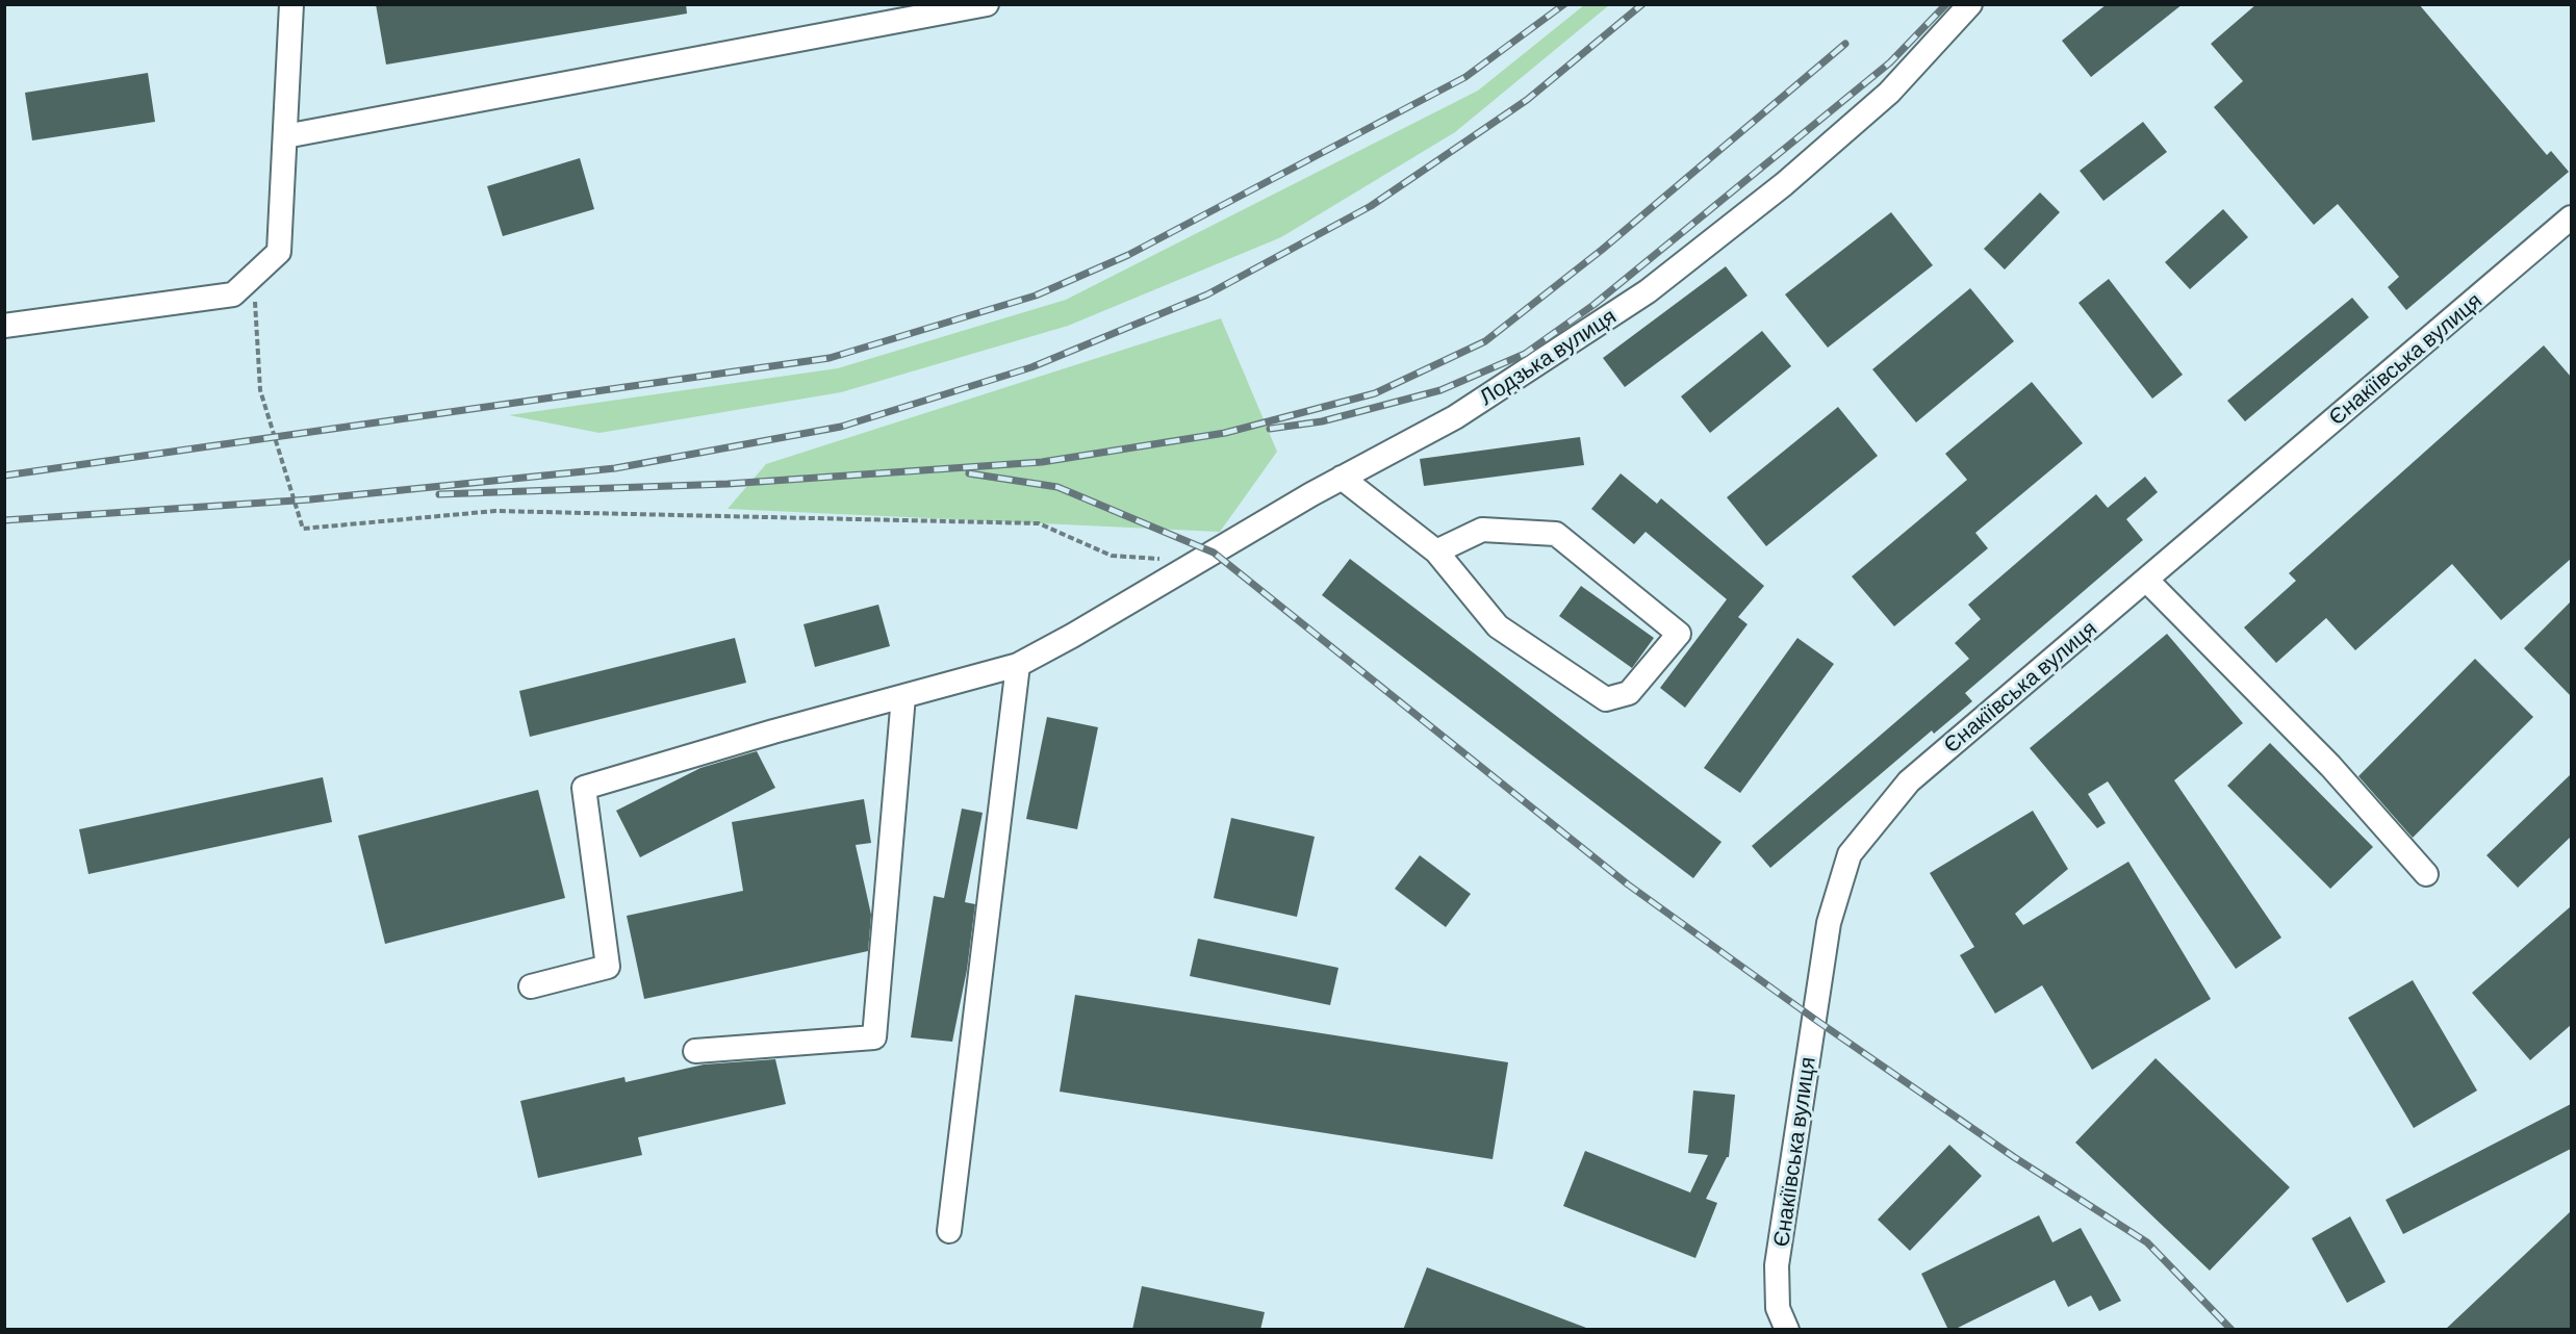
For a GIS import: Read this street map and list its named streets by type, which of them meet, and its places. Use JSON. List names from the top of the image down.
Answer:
{
  "streets": {
    "street": ["Лодзька вулиця", "Єнакіївська вулиця"]
  }
}
